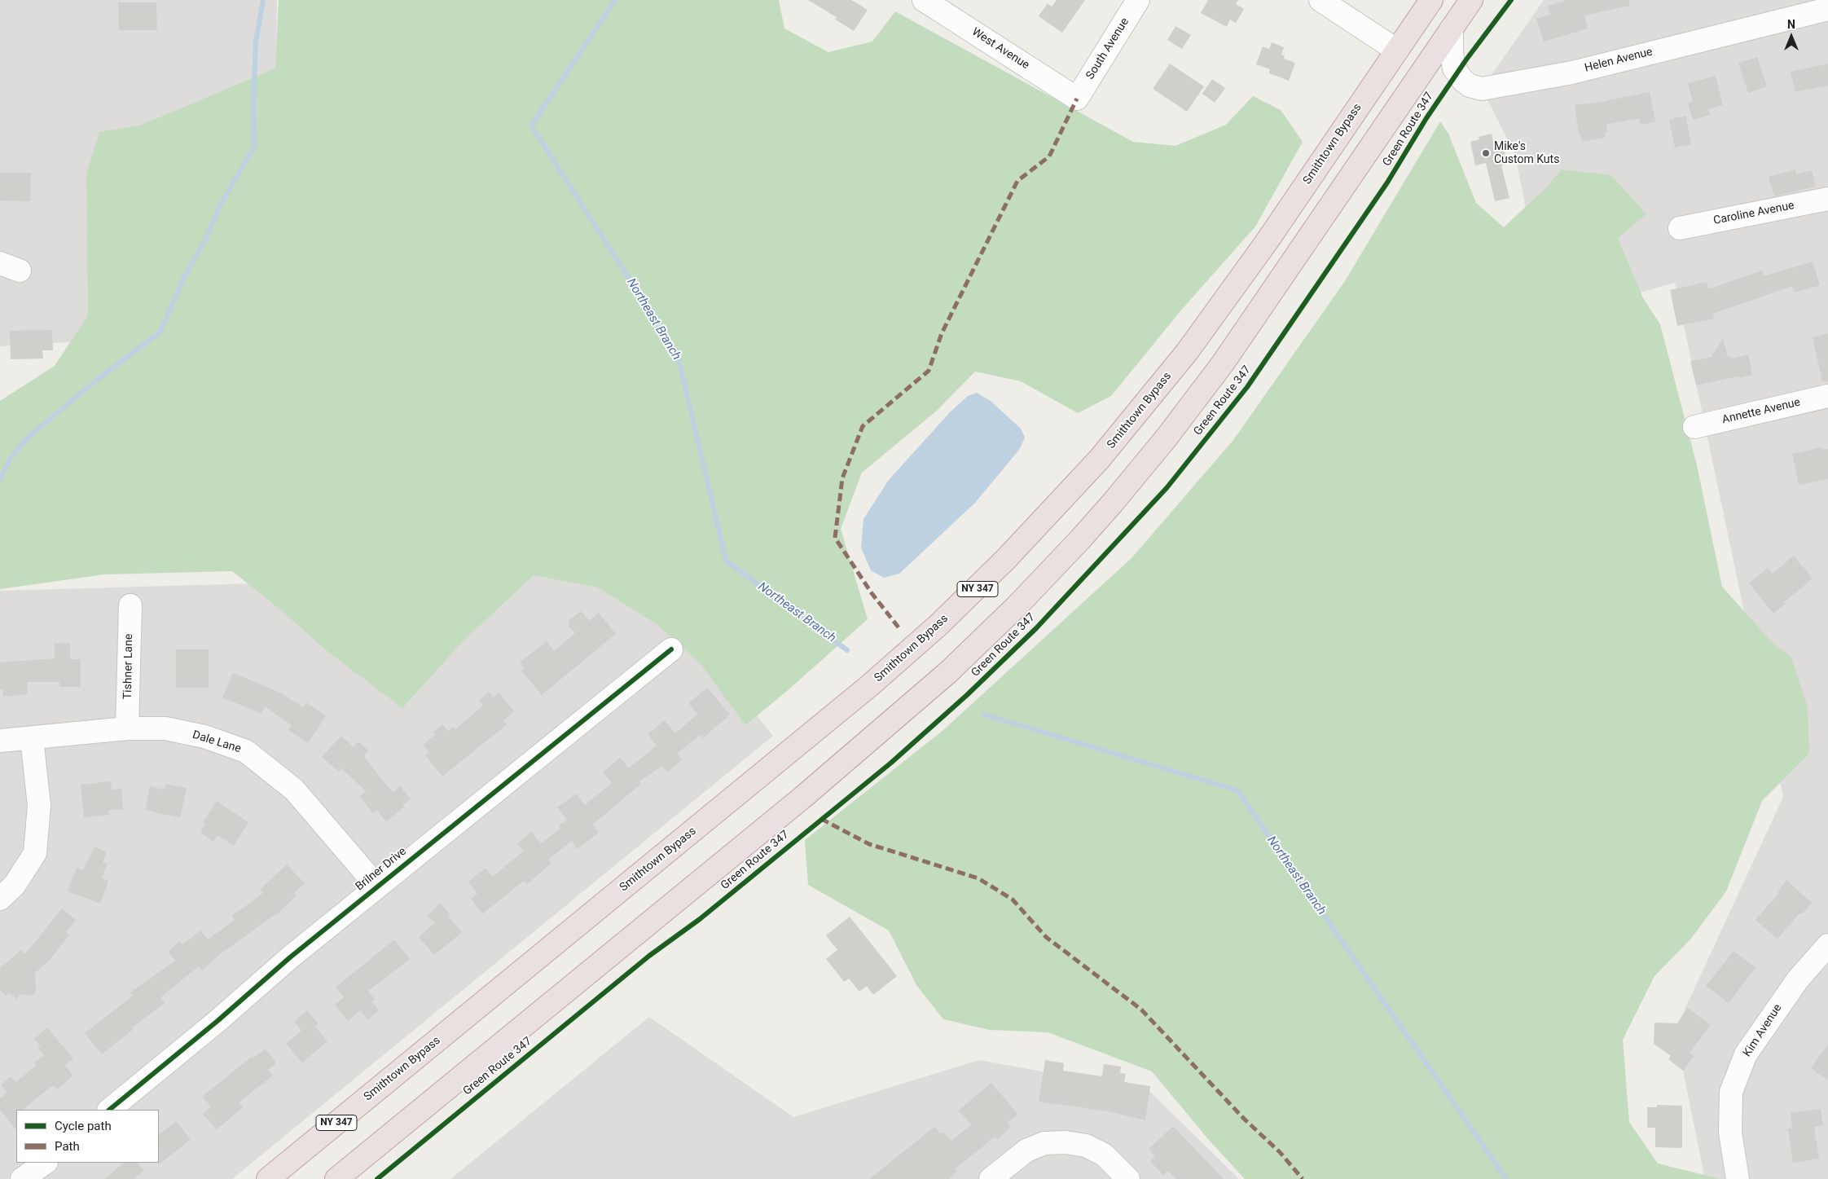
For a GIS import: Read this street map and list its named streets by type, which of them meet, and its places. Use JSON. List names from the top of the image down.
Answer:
{
  "streets": {
    "highway": ["Smithtown Bypass", "NY 347"],
    "street": [
      "West Avenue",
      "South Avenue",
      "Helen Avenue",
      "Caroline Avenue",
      "Annette Avenue",
      "Tishner Lane",
      "Dale Lane",
      "Brilner Drive",
      "Kim Avenue"
    ],
    "cycle path": ["Green Route 347"]
  },
  "crossings": [
    ["West Avenue", "South Avenue"],
    ["Tishner Lane", "Dale Lane"],
    ["Dale Lane", "Brilner Drive"]
  ],
  "water": ["Northeast Branch"],
  "places": ["Mike's Custom Kuts"],
  "legend": ["Cycle path", "Path"],
  "north": "top"
}
